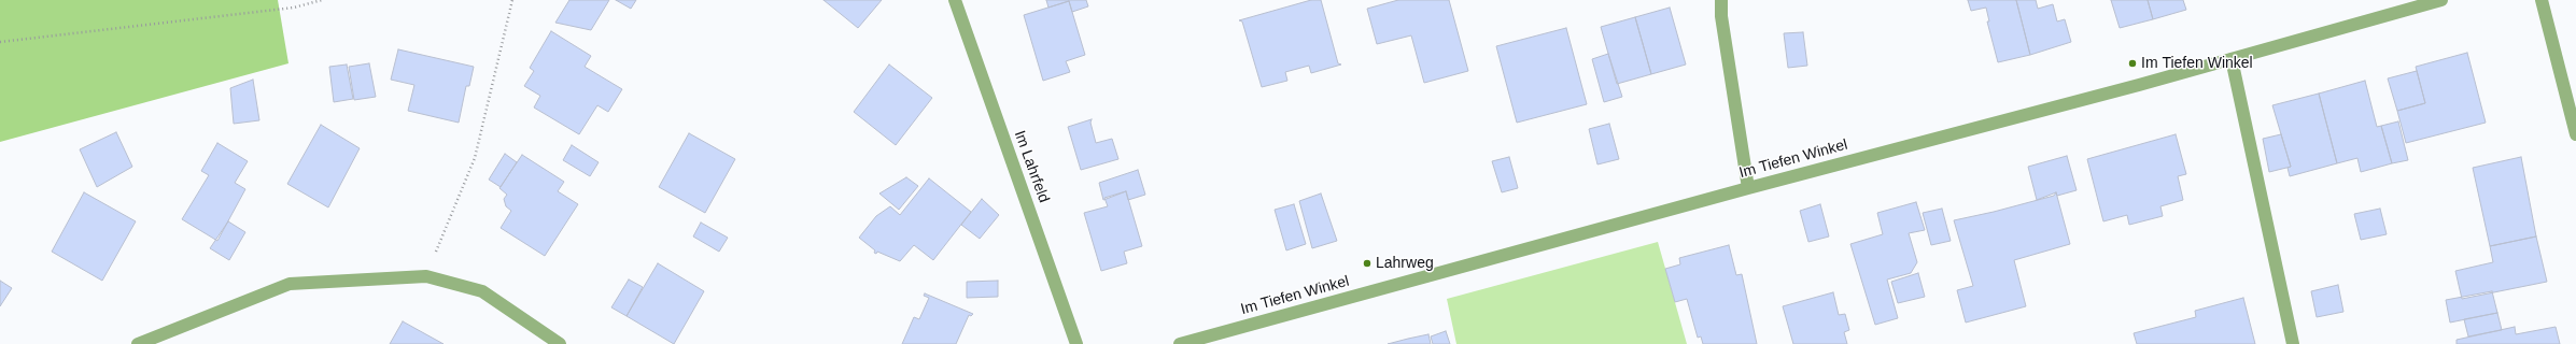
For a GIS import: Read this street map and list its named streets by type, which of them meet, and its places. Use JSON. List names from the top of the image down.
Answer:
{
  "streets": {
    "street": ["Im Tiefen Winkel", "Im Lahrfeld"]
  },
  "places": ["Im Tiefen Winkel", "Lahrweg"]
}
